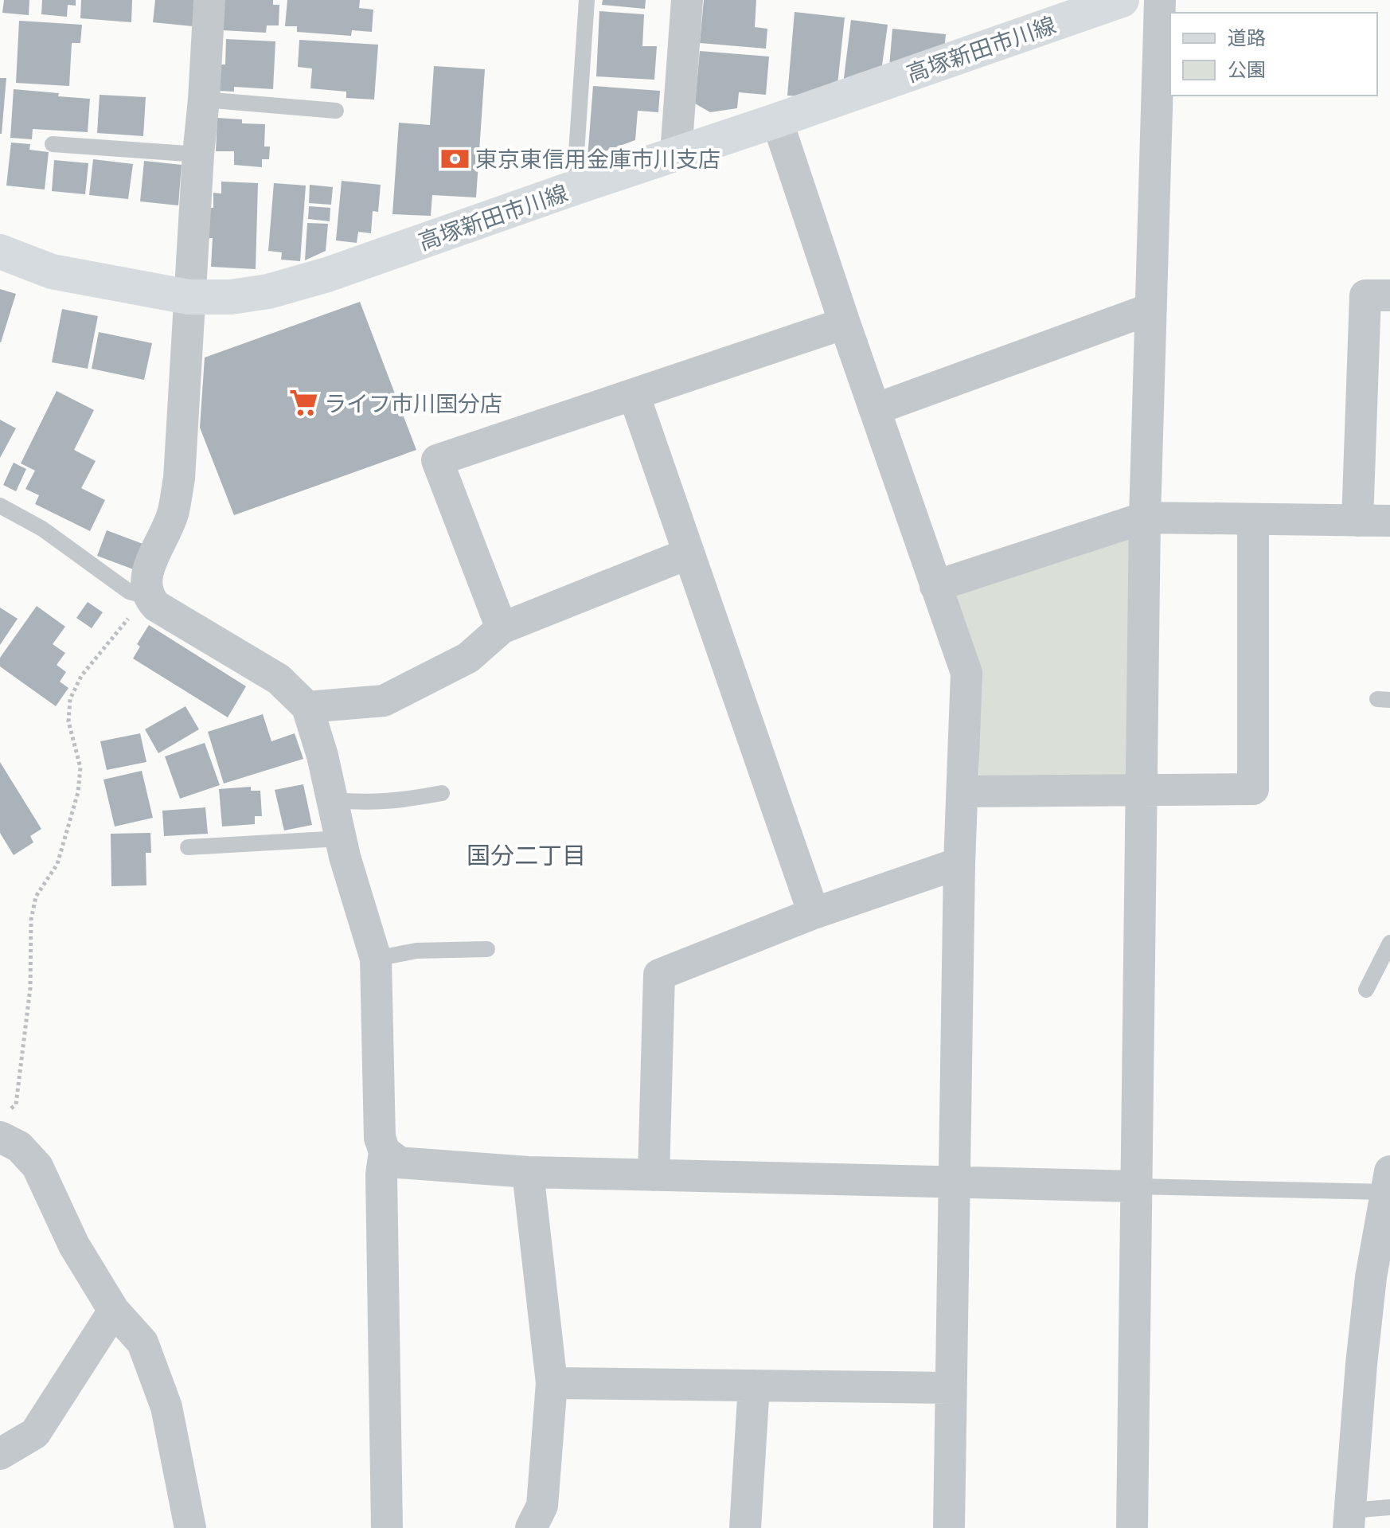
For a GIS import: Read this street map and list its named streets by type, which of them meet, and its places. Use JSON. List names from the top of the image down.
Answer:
{
  "streets": {
    "main road": ["高塚新田市川線"]
  },
  "districts": ["国分二丁目"],
  "places": {
    "bank": ["東京東信用金庫市川支店"],
    "supermarket": ["ライフ市川国分店"]
  },
  "legend": ["道路", "公園"]
}
